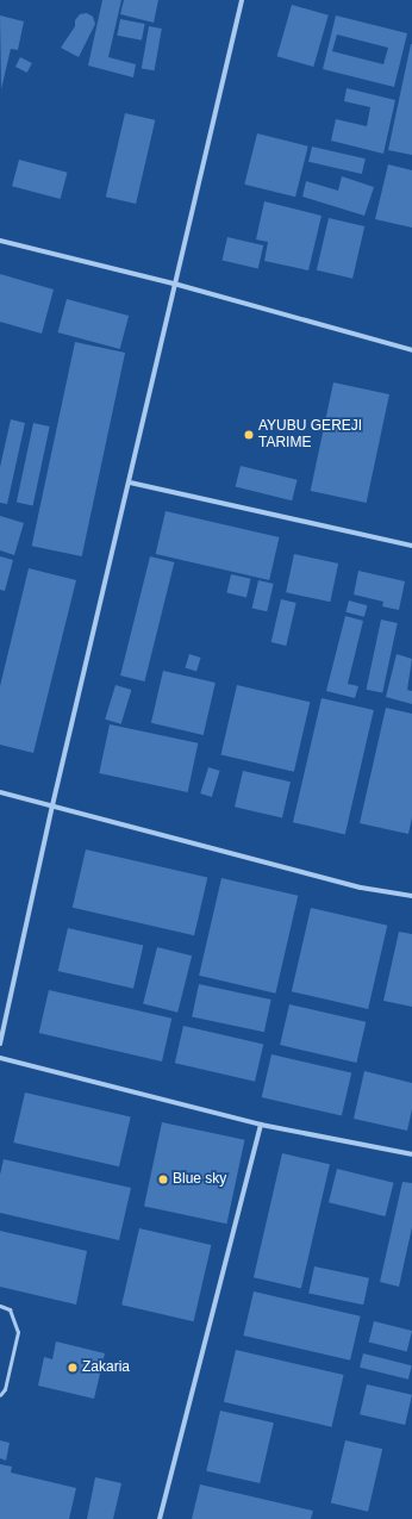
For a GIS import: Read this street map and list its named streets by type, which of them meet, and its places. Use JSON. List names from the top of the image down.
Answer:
{
  "places": ["AYUBU GEREJI TARIME", "Blue sky", "Zakaria"]
}
